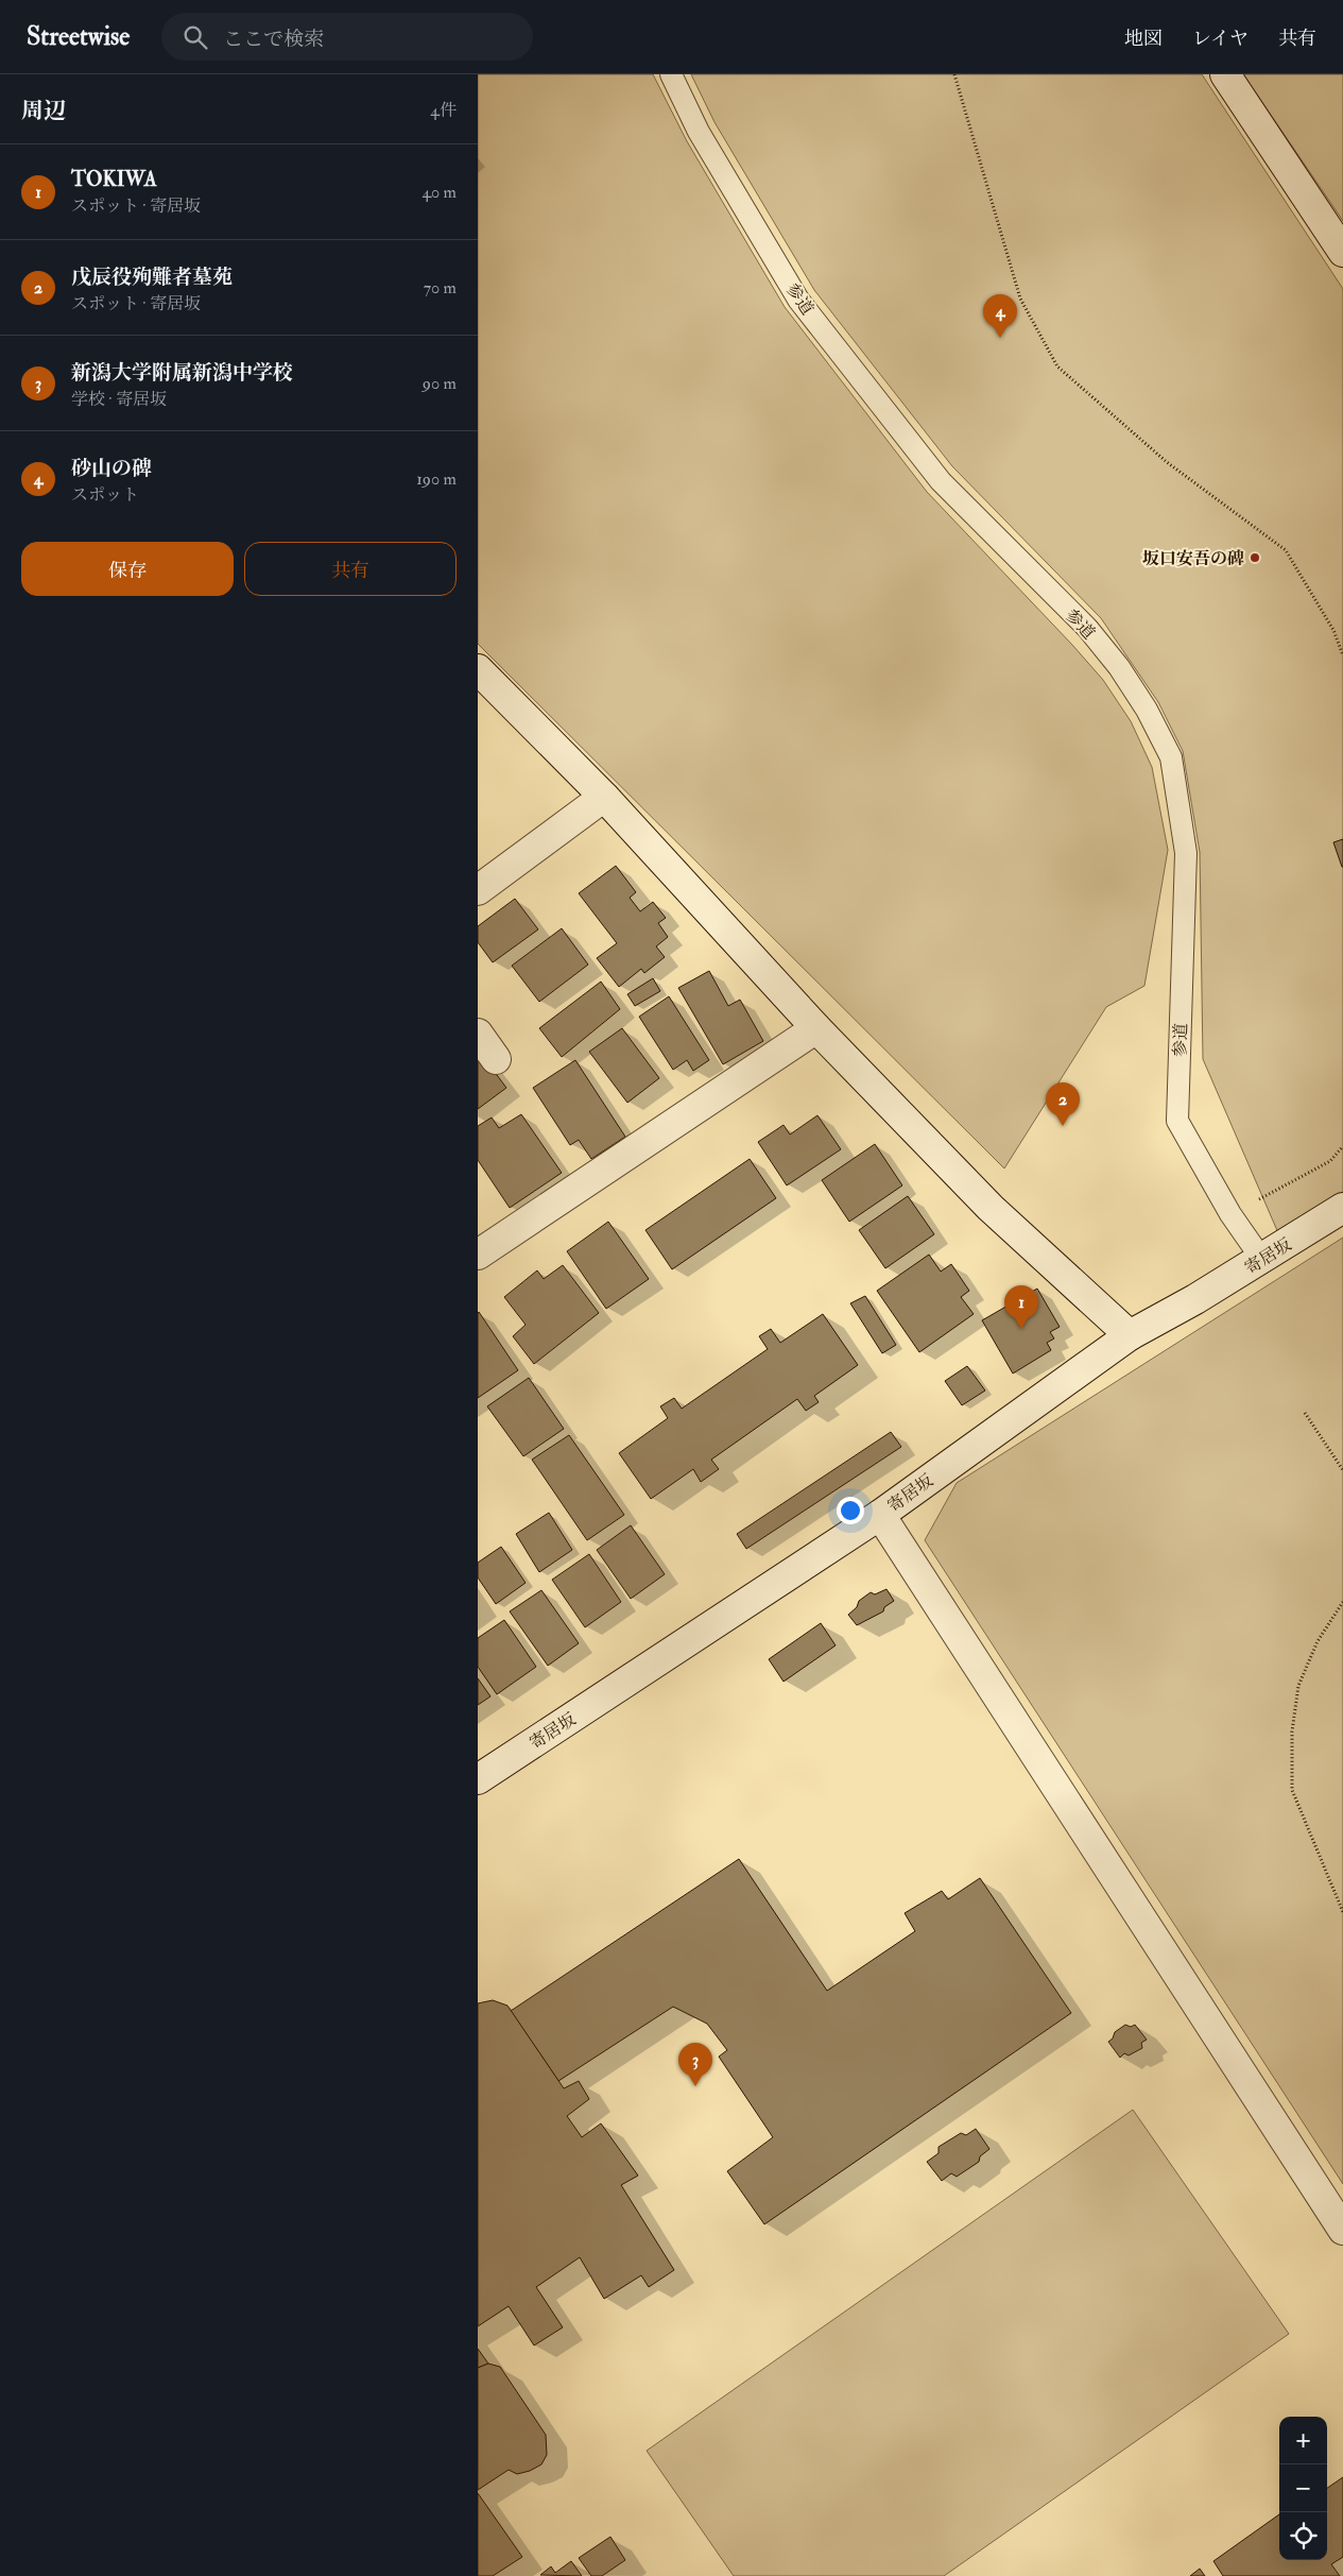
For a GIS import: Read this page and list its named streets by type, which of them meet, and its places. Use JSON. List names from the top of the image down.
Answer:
{
  "streets": {
    "street": ["寄居坂"],
    "lane": ["参道"]
  },
  "crossings": [
    ["参道", "寄居坂"]
  ],
  "places": ["坂口安吾の碑"],
  "page": {
    "header": "Streetwise",
    "search": "ここで検索",
    "nav": ["地図", "レイヤ", "共有"],
    "heading": ["周辺", "4件"],
    "list": [
      {
        "mark": "1",
        "name": "TOKIWA",
        "note": "スポット · 寄居坂",
        "value": "40 m"
      },
      {
        "mark": "2",
        "name": "戊辰役殉難者墓苑",
        "note": "スポット · 寄居坂",
        "value": "70 m"
      },
      {
        "mark": "3",
        "name": "新潟大学附属新潟中学校",
        "note": "学校 · 寄居坂",
        "value": "90 m"
      },
      {
        "mark": "4",
        "name": "砂山の碑",
        "note": "スポット",
        "value": "190 m"
      }
    ],
    "pins": [
      "4",
      "2",
      "1",
      "3"
    ],
    "buttons": ["保存", "共有"],
    "map_buttons": ["+", "−"]
  }
}
